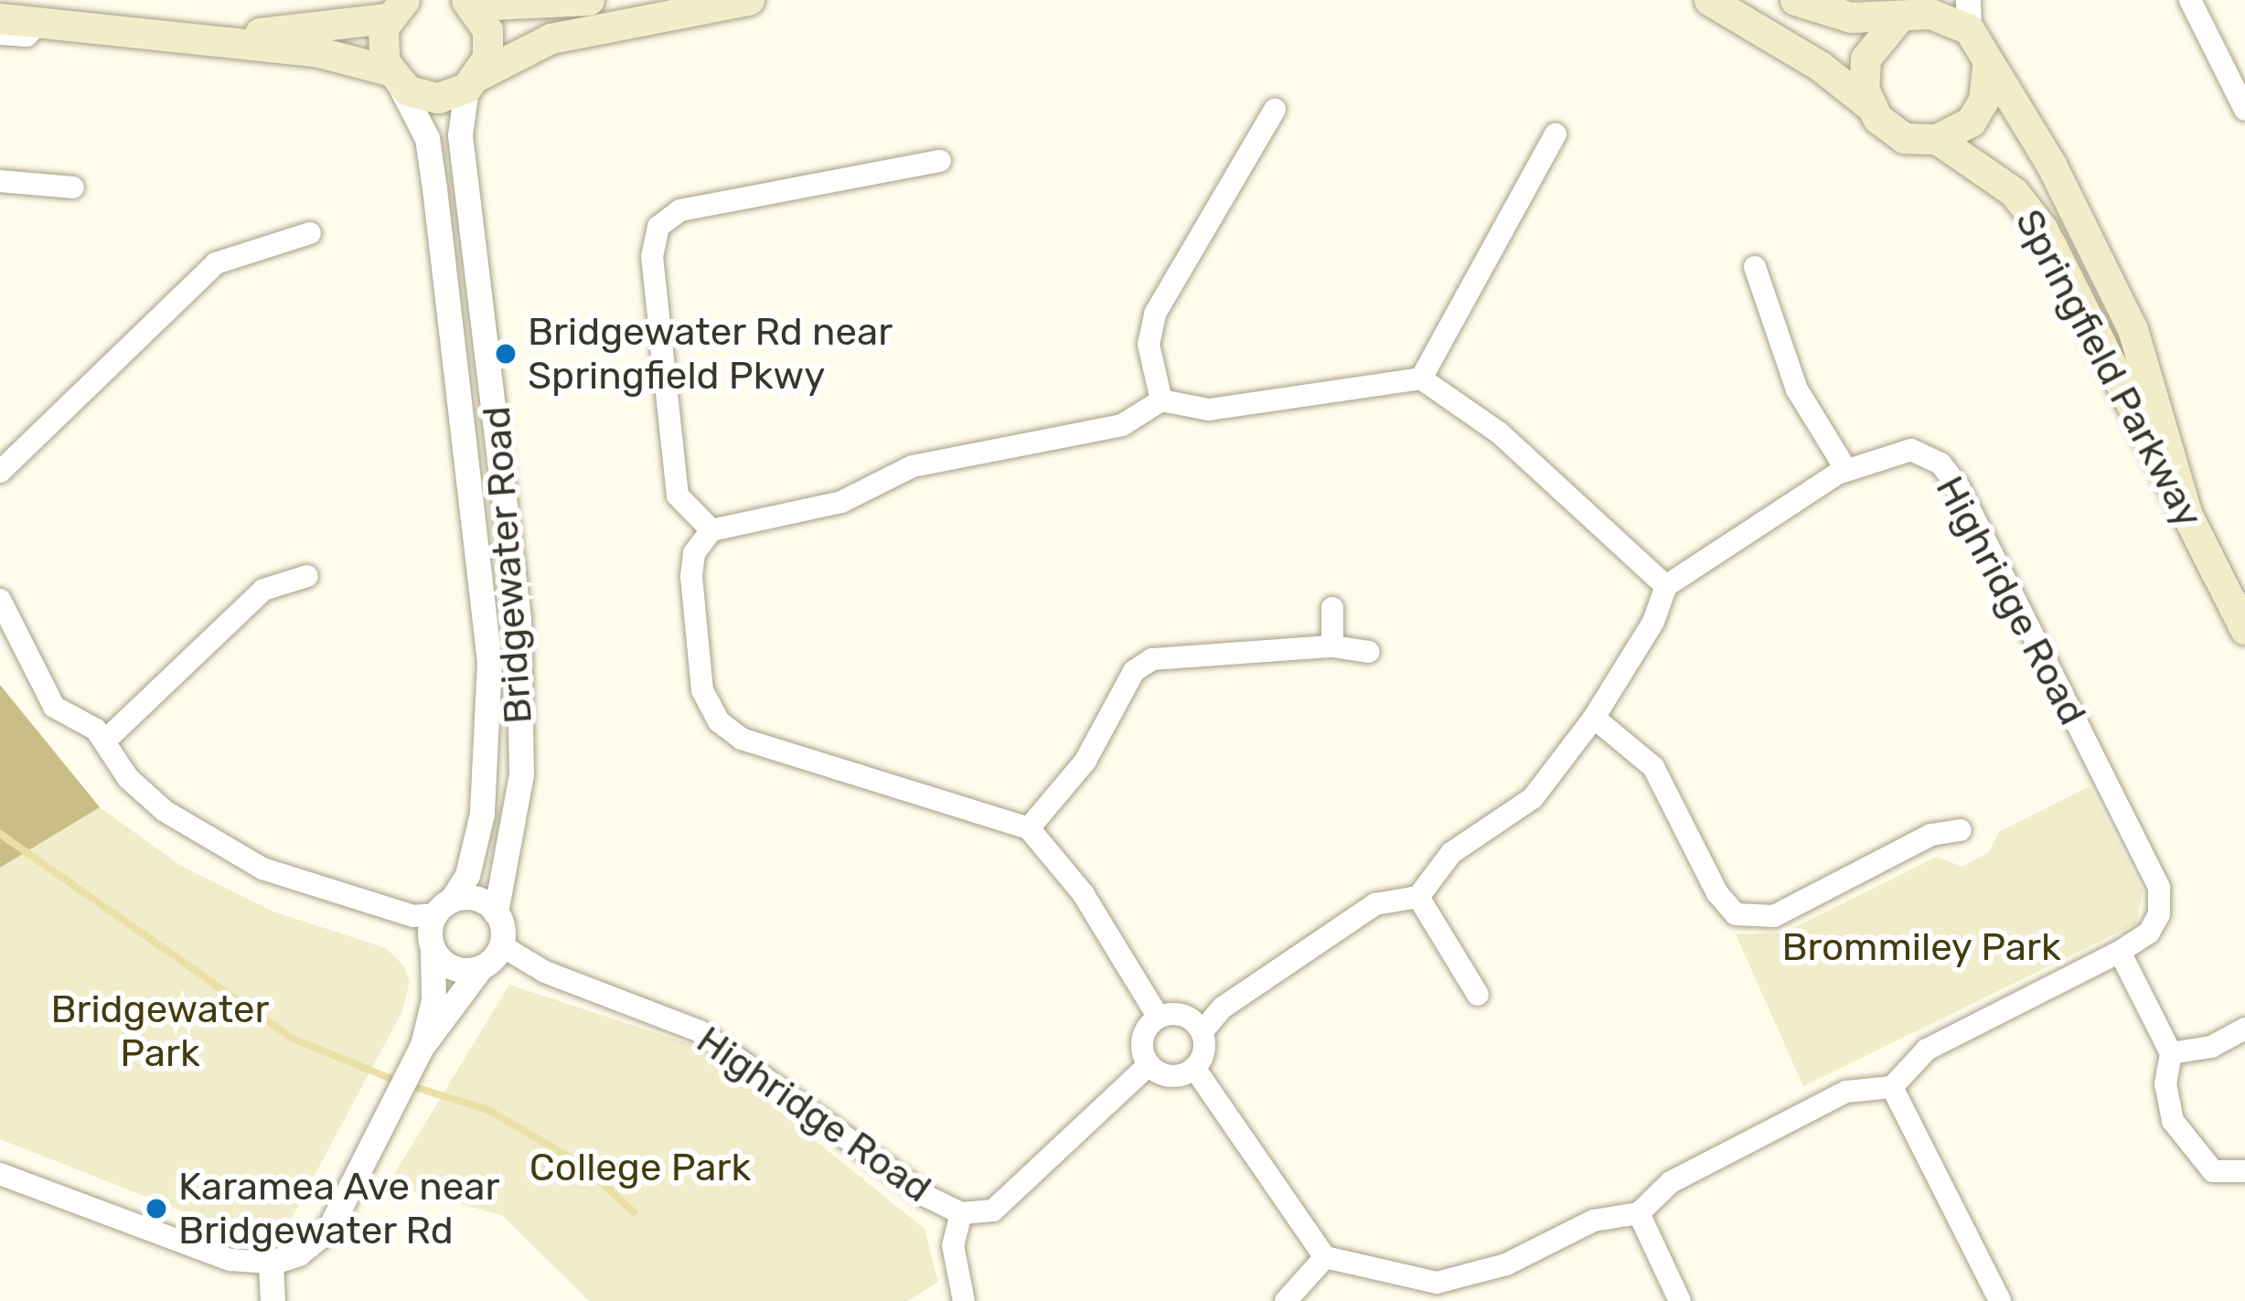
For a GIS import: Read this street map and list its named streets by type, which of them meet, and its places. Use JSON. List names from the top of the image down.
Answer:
{
  "streets": {
    "main road": ["Springfield Parkway"],
    "street": ["Bridgewater Road", "Highridge Road"]
  },
  "crossings": [
    ["Bridgewater Road", "Highridge Road"]
  ],
  "parks": ["Brommiley Park", "Bridgewater Park", "College Park"],
  "places": ["Bridgewater Rd near Springfield Pkwy", "Karamea Ave near Bridgewater Rd"]
}
